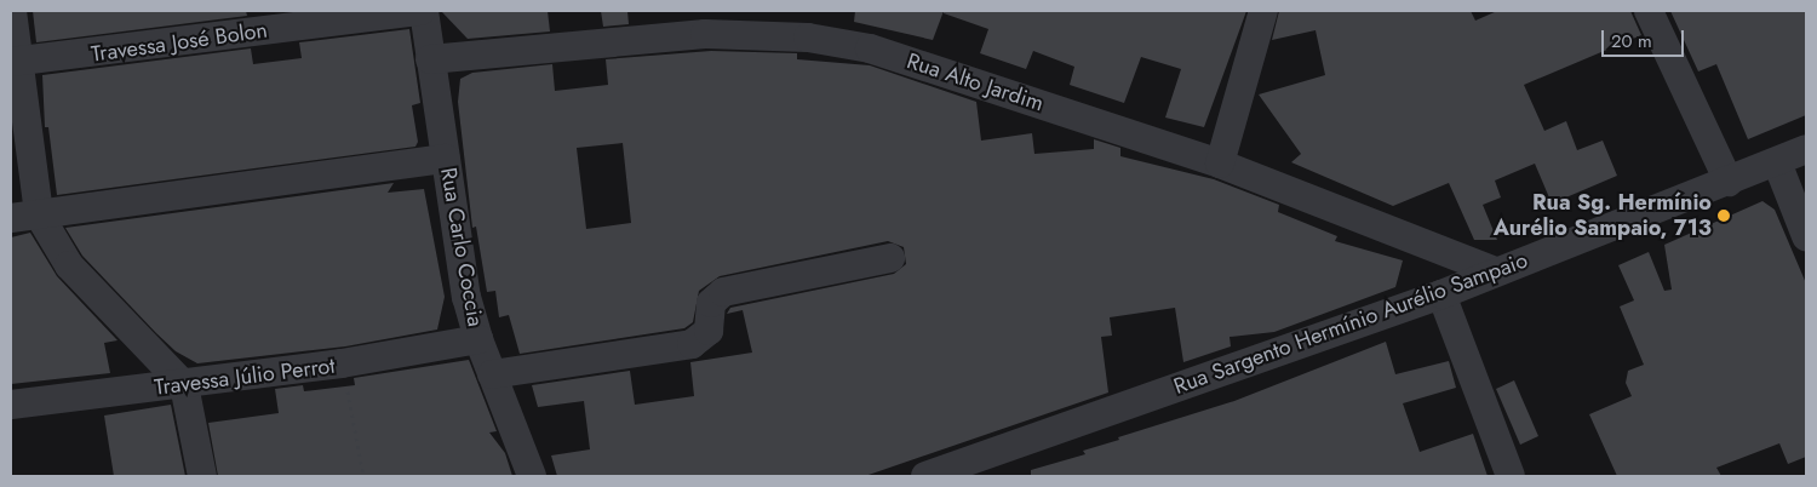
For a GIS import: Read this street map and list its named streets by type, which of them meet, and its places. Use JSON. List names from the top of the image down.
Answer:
{
  "streets": {
    "street": [
      "Travessa José Bolon",
      "Rua Alto Jardim",
      "Rua Carlo Coccia",
      "Rua Sargento Hermínio Aurélio Sampaio",
      "Travessa Júlio Perrot"
    ]
  },
  "crossings": [
    ["Travessa José Bolon", "Rua Carlo Coccia"],
    ["Rua Alto Jardim", "Rua Carlo Coccia"],
    ["Rua Alto Jardim", "Rua Sargento Hermínio Aurélio Sampaio"],
    ["Rua Carlo Coccia", "Travessa Júlio Perrot"]
  ],
  "places": ["Rua Sg. Hermínio Aurélio Sampaio, 713"],
  "scale_bar": "20 m"
}
